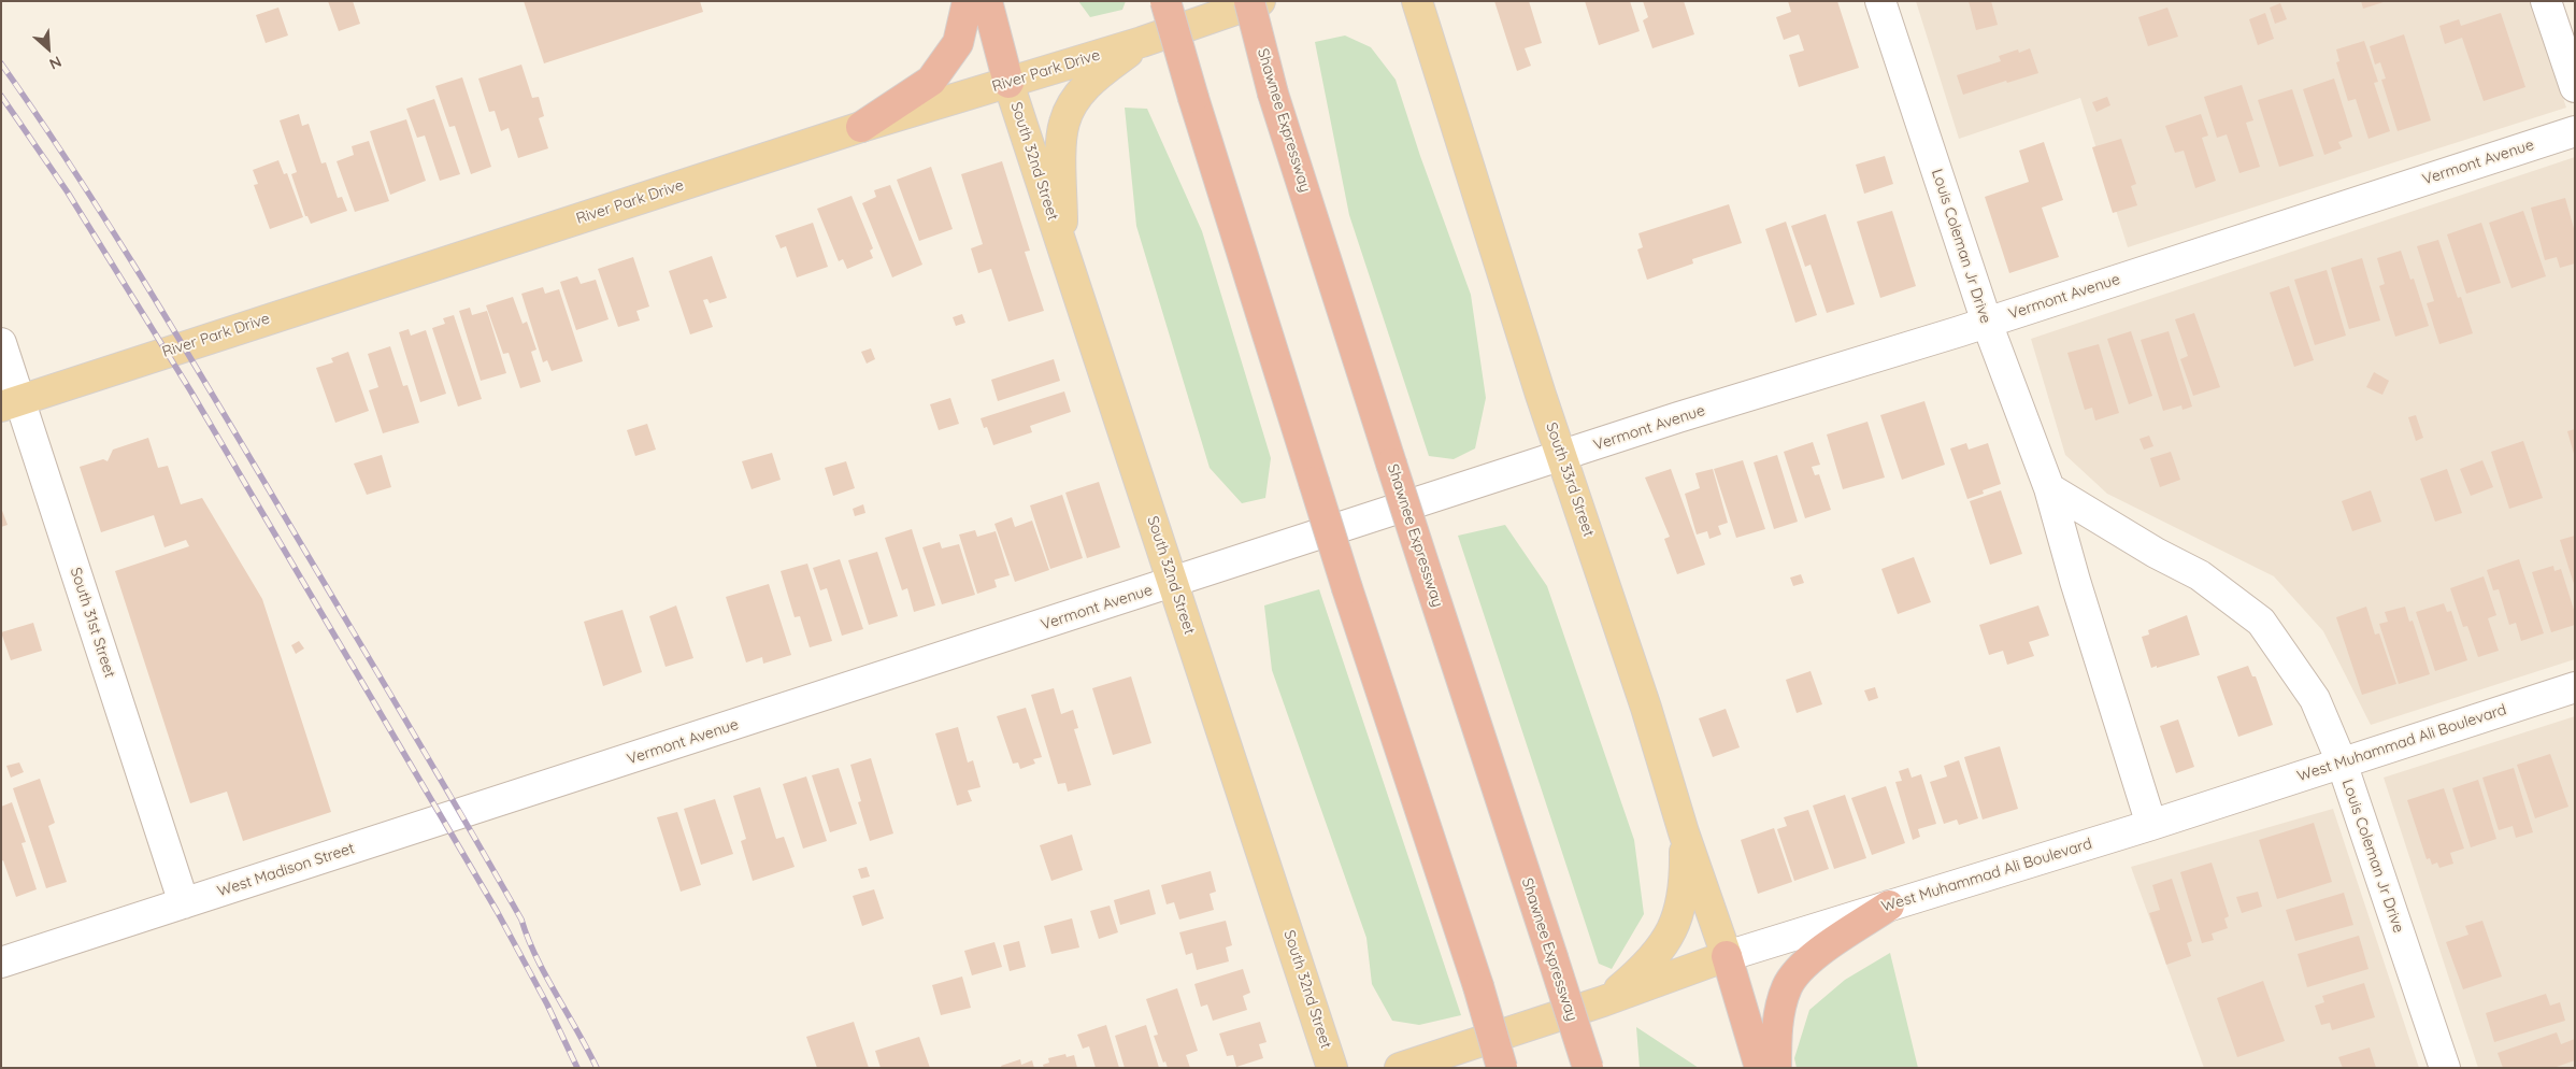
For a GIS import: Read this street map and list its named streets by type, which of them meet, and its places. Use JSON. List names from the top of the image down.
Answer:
{
  "streets": {
    "highway": ["Shawnee Expressway"],
    "main road": [
      "River Park Drive",
      "South 32nd Street",
      "South 33rd Street",
      "West Muhammad Ali Boulevard"
    ],
    "street": [
      "Vermont Avenue",
      "Louis Coleman Jr Drive",
      "South 31st Street",
      "West Madison Street"
    ]
  },
  "crossings": [
    ["River Park Drive", "South 32nd Street"],
    ["River Park Drive", "South 31st Street"],
    ["South 32nd Street", "Vermont Avenue"],
    ["Vermont Avenue", "Louis Coleman Jr Drive"],
    ["Vermont Avenue", "South 33rd Street"],
    ["Vermont Avenue", "West Madison Street"],
    ["Louis Coleman Jr Drive", "West Muhammad Ali Boulevard"],
    ["South 33rd Street", "West Muhammad Ali Boulevard"],
    ["South 31st Street", "West Madison Street"]
  ],
  "north": "bottom right"
}
